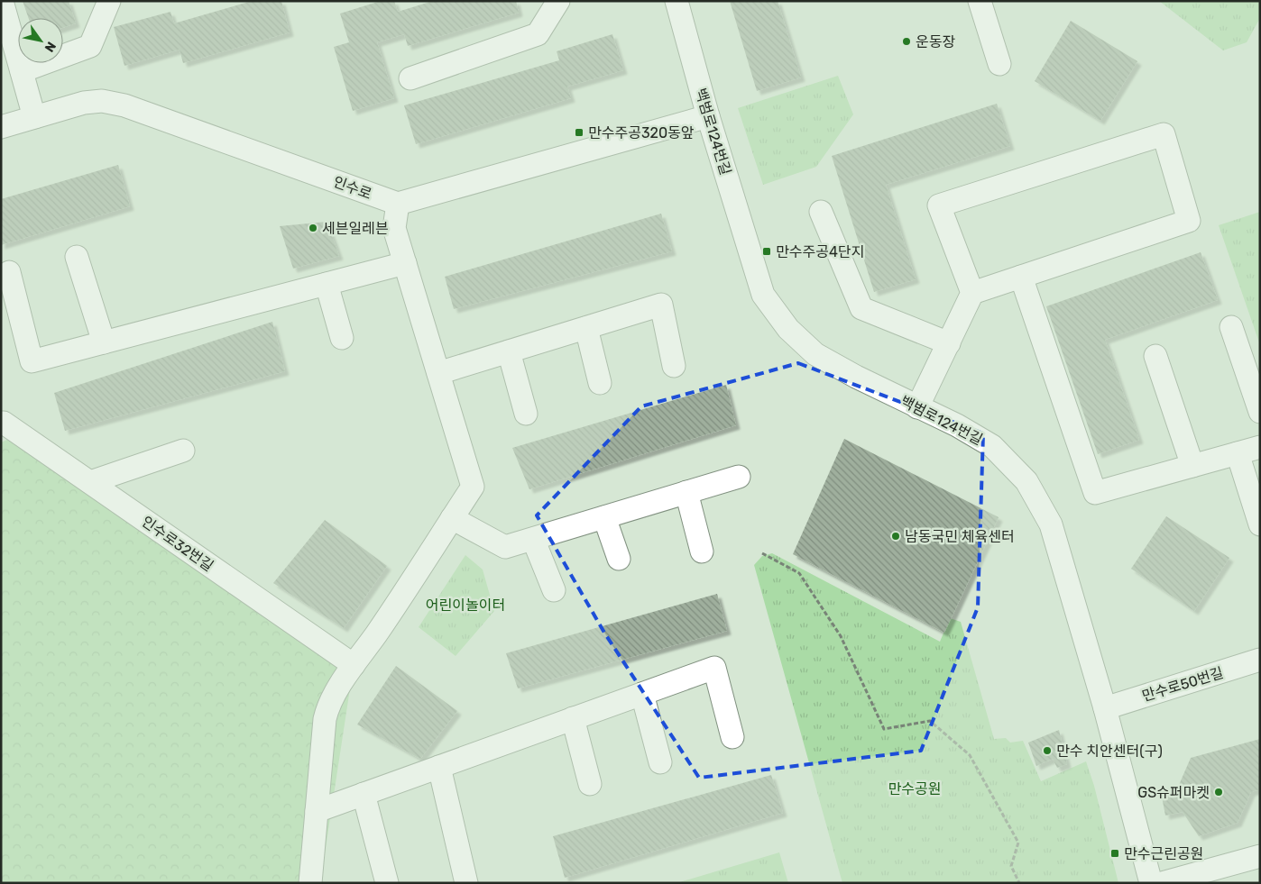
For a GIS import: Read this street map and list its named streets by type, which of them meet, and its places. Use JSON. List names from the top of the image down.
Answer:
{
  "streets": {
    "street": [
      "백범로124번길",
      "인수로",
      "인수로32번길",
      "만수로50번길"
    ]
  },
  "crossings": [
    ["백범로124번길", "만수로50번길"]
  ],
  "parks": ["어린이놀이터", "만수공원"],
  "places": {
    "other": [
      "운동장",
      "세븐일레븐",
      "남동국민 체육센터",
      "만수 치안센터(구)",
      "GS슈퍼마켓"
    ],
    "transit": ["만수주공320동앞", "만수주공4단지", "만수근린공원"]
  },
  "north": "bottom right"
}
